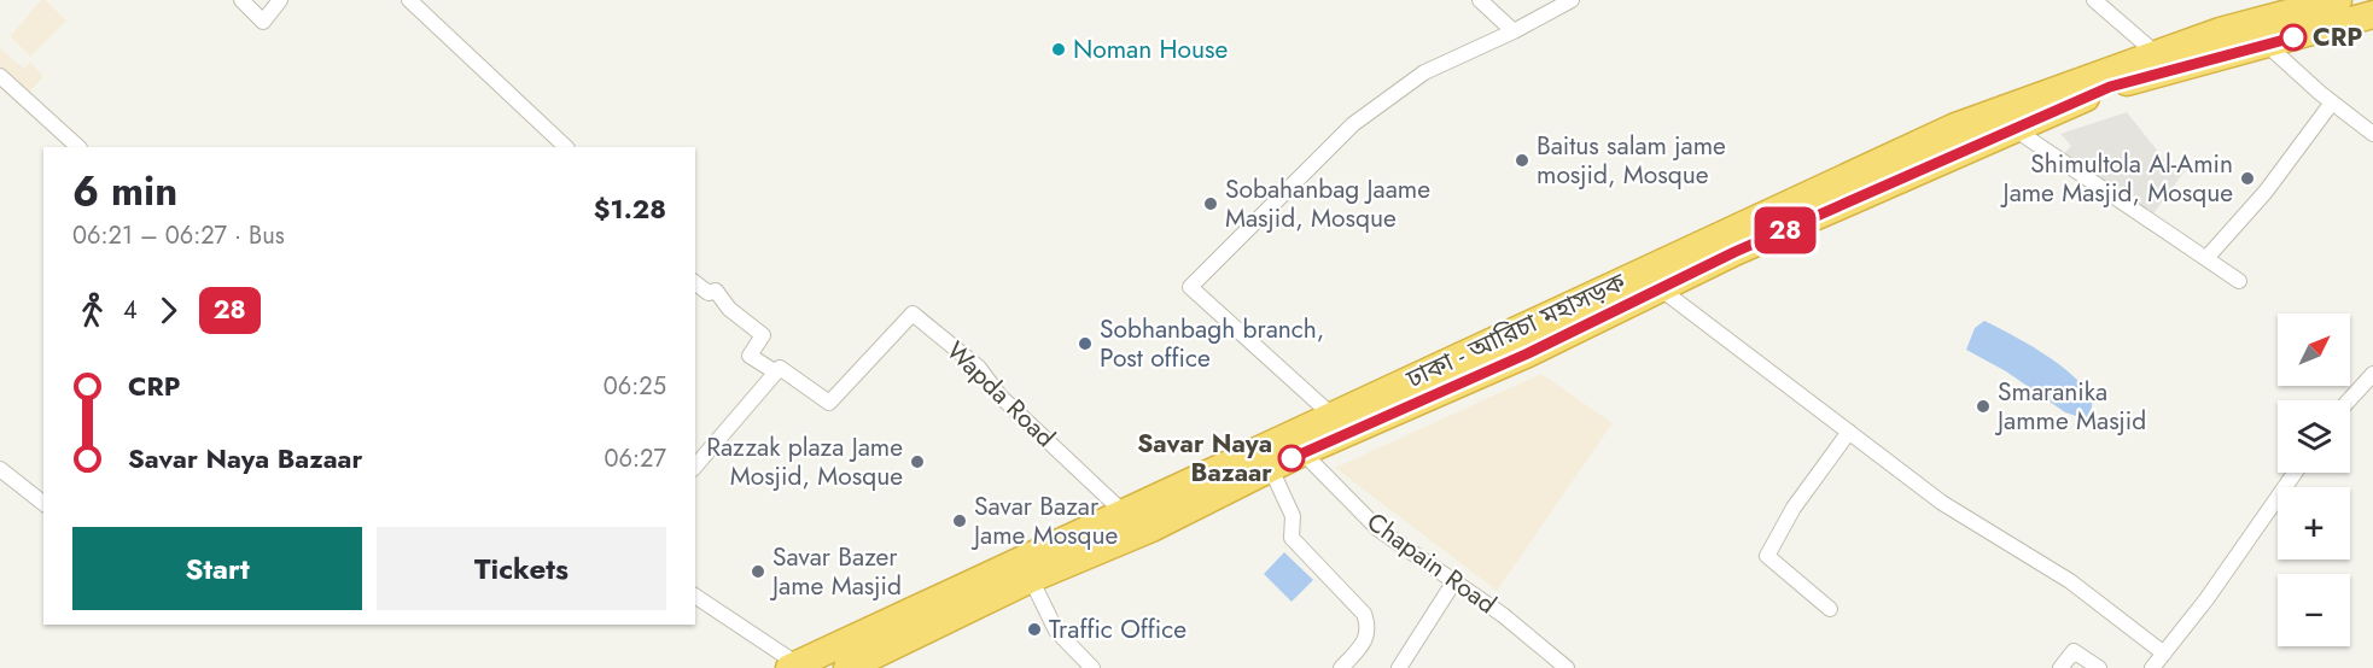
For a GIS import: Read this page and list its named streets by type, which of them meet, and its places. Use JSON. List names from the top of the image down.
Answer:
{
  "streets": {
    "highway": ["ঢাকা - আরিচা মহাসড়ক"],
    "street": ["Wapda Road", "Chapain Road"]
  },
  "crossings": [
    ["ঢাকা - আরিচা মহাসড়ক", "Wapda Road"],
    ["ঢাকা - আরিচা মহাসড়ক", "Chapain Road"]
  ],
  "places": [
    "CRP",
    "Noman House",
    "Baitus salam jame mosjid, Mosque",
    "Shimultola Al-Amin Jame Masjid, Mosque",
    "Sobahanbag Jaame Masjid, Mosque",
    "Sobhanbagh branch, Post office",
    "Smaranika Jamme Masjid",
    "Savar Naya Bazaar",
    "Razzak plaza Jame Mosjid, Mosque",
    "Savar Bazar Jame Mosque",
    "Savar Bazer Jame Masjid",
    "Traffic Office"
  ],
  "lines": ["bus line 28"],
  "north": "top right",
  "page": {
    "on_map": "28",
    "heading": ["6 min", "06:21 – 06:27 · Bus", "$1.28"],
    "legs": ["4", "28"],
    "map_buttons": ["+", "−"],
    "list": [
      {
        "name": "CRP",
        "value": "06:25"
      },
      {
        "name": "Savar Naya Bazaar",
        "value": "06:27"
      }
    ],
    "buttons": ["Start", "Tickets"]
  }
}
